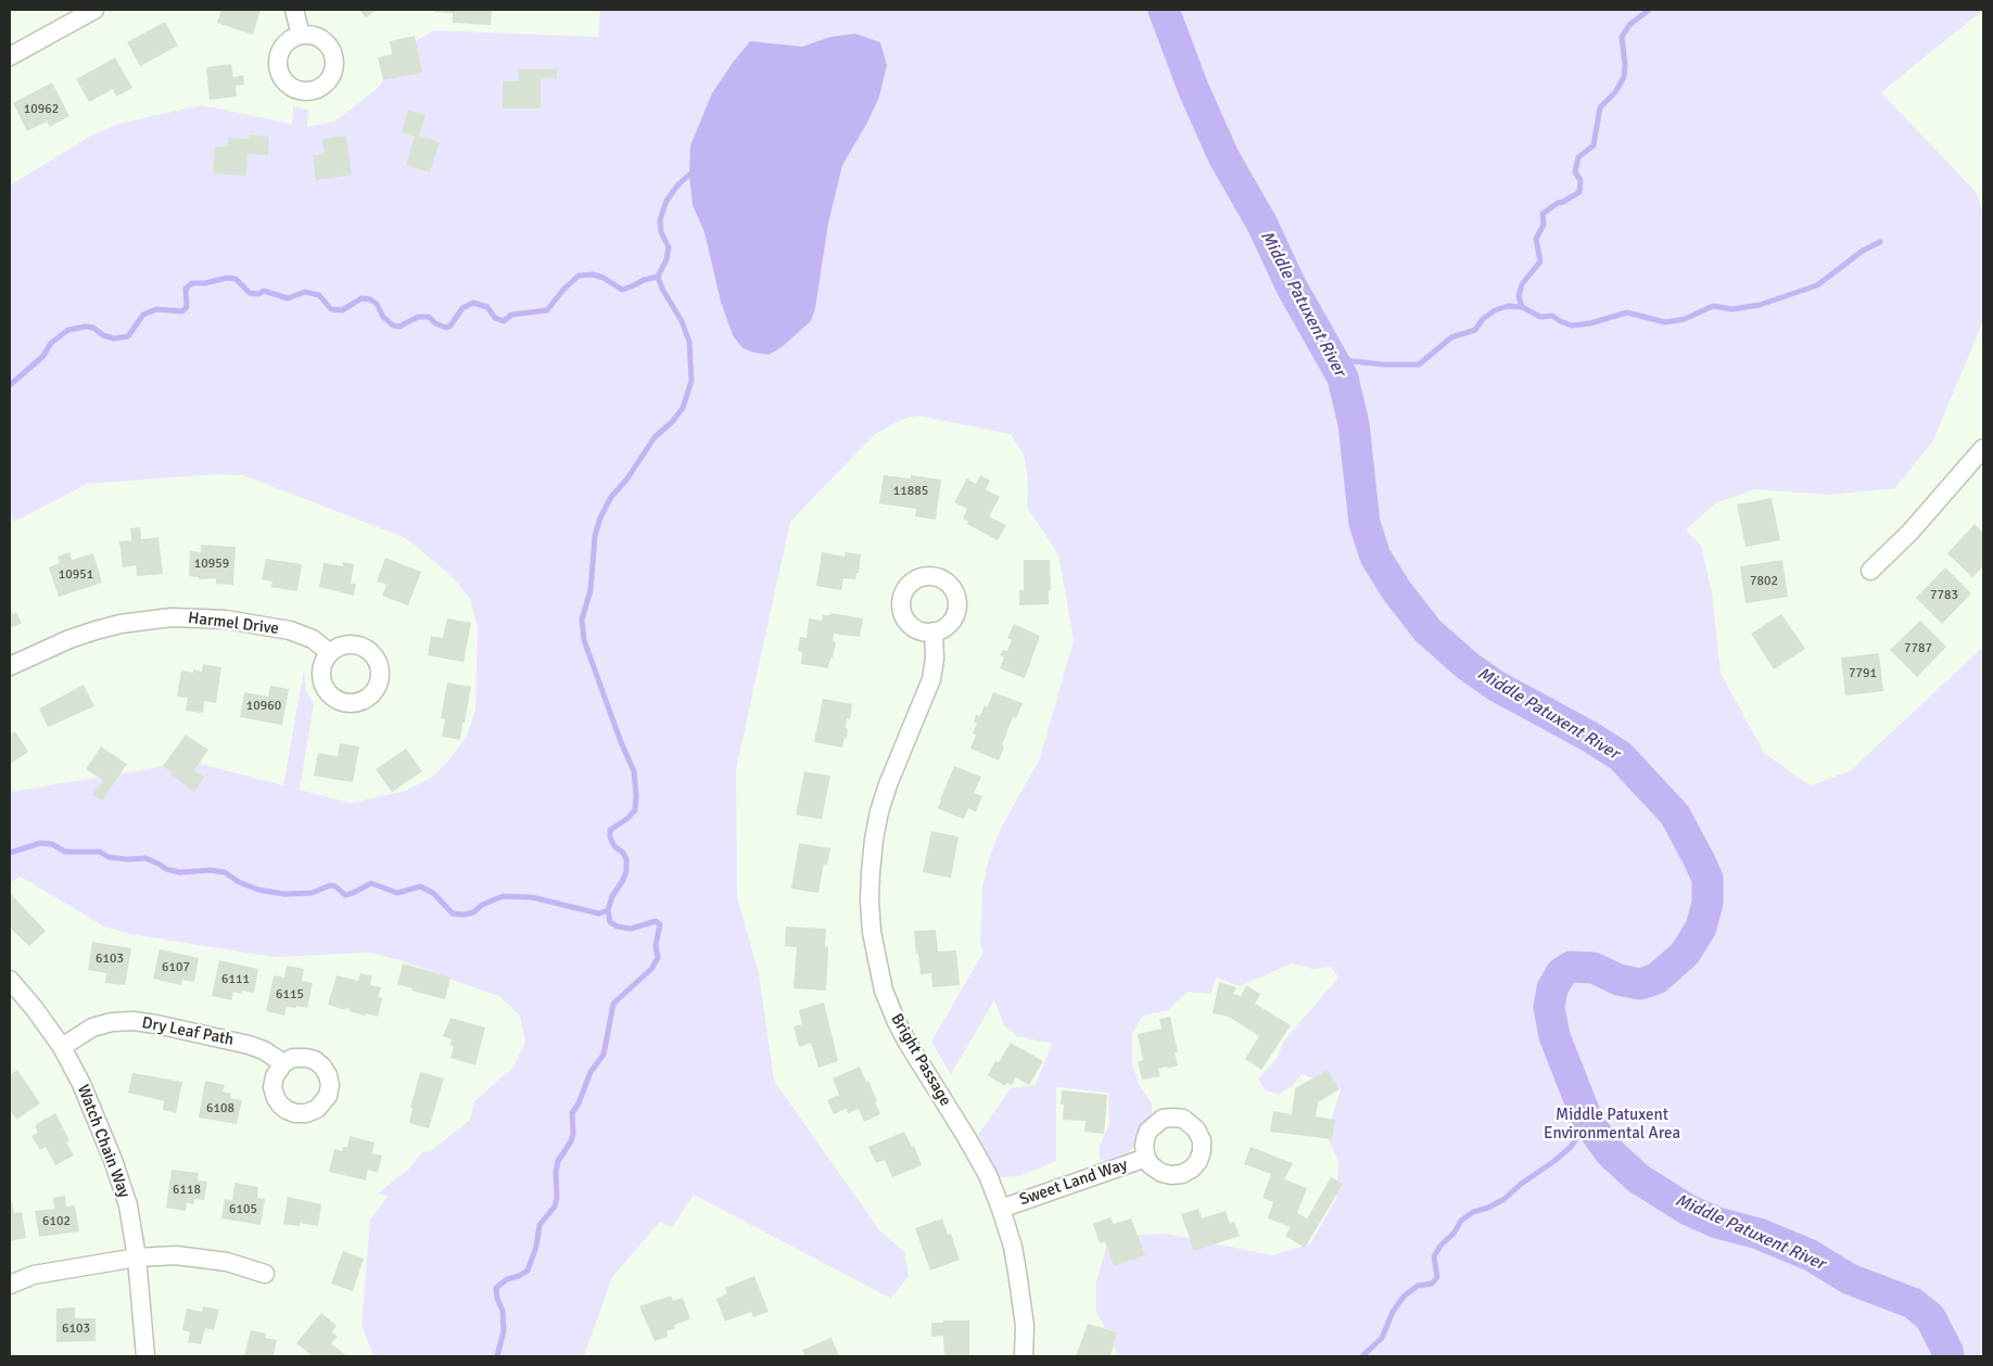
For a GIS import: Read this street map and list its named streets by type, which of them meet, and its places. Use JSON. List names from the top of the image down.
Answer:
{
  "streets": {
    "street": [
      "Harmel Drive",
      "Dry Leaf Path",
      "Bright Passage",
      "Watch Chain Way",
      "Sweet Land Way"
    ]
  },
  "crossings": [
    ["Dry Leaf Path", "Watch Chain Way"],
    ["Bright Passage", "Sweet Land Way"]
  ],
  "water": ["Middle Patuxent River"],
  "parks": ["Middle Patuxent Environmental Area"],
  "house_numbers": [
    "10962",
    "11885",
    "10959",
    "10951",
    "7802",
    "7783",
    "7787",
    "7791",
    "10960",
    "6103",
    "6107",
    "6111",
    "6115",
    "6108",
    "6118",
    "6105",
    "6102",
    "6103"
  ]
}
